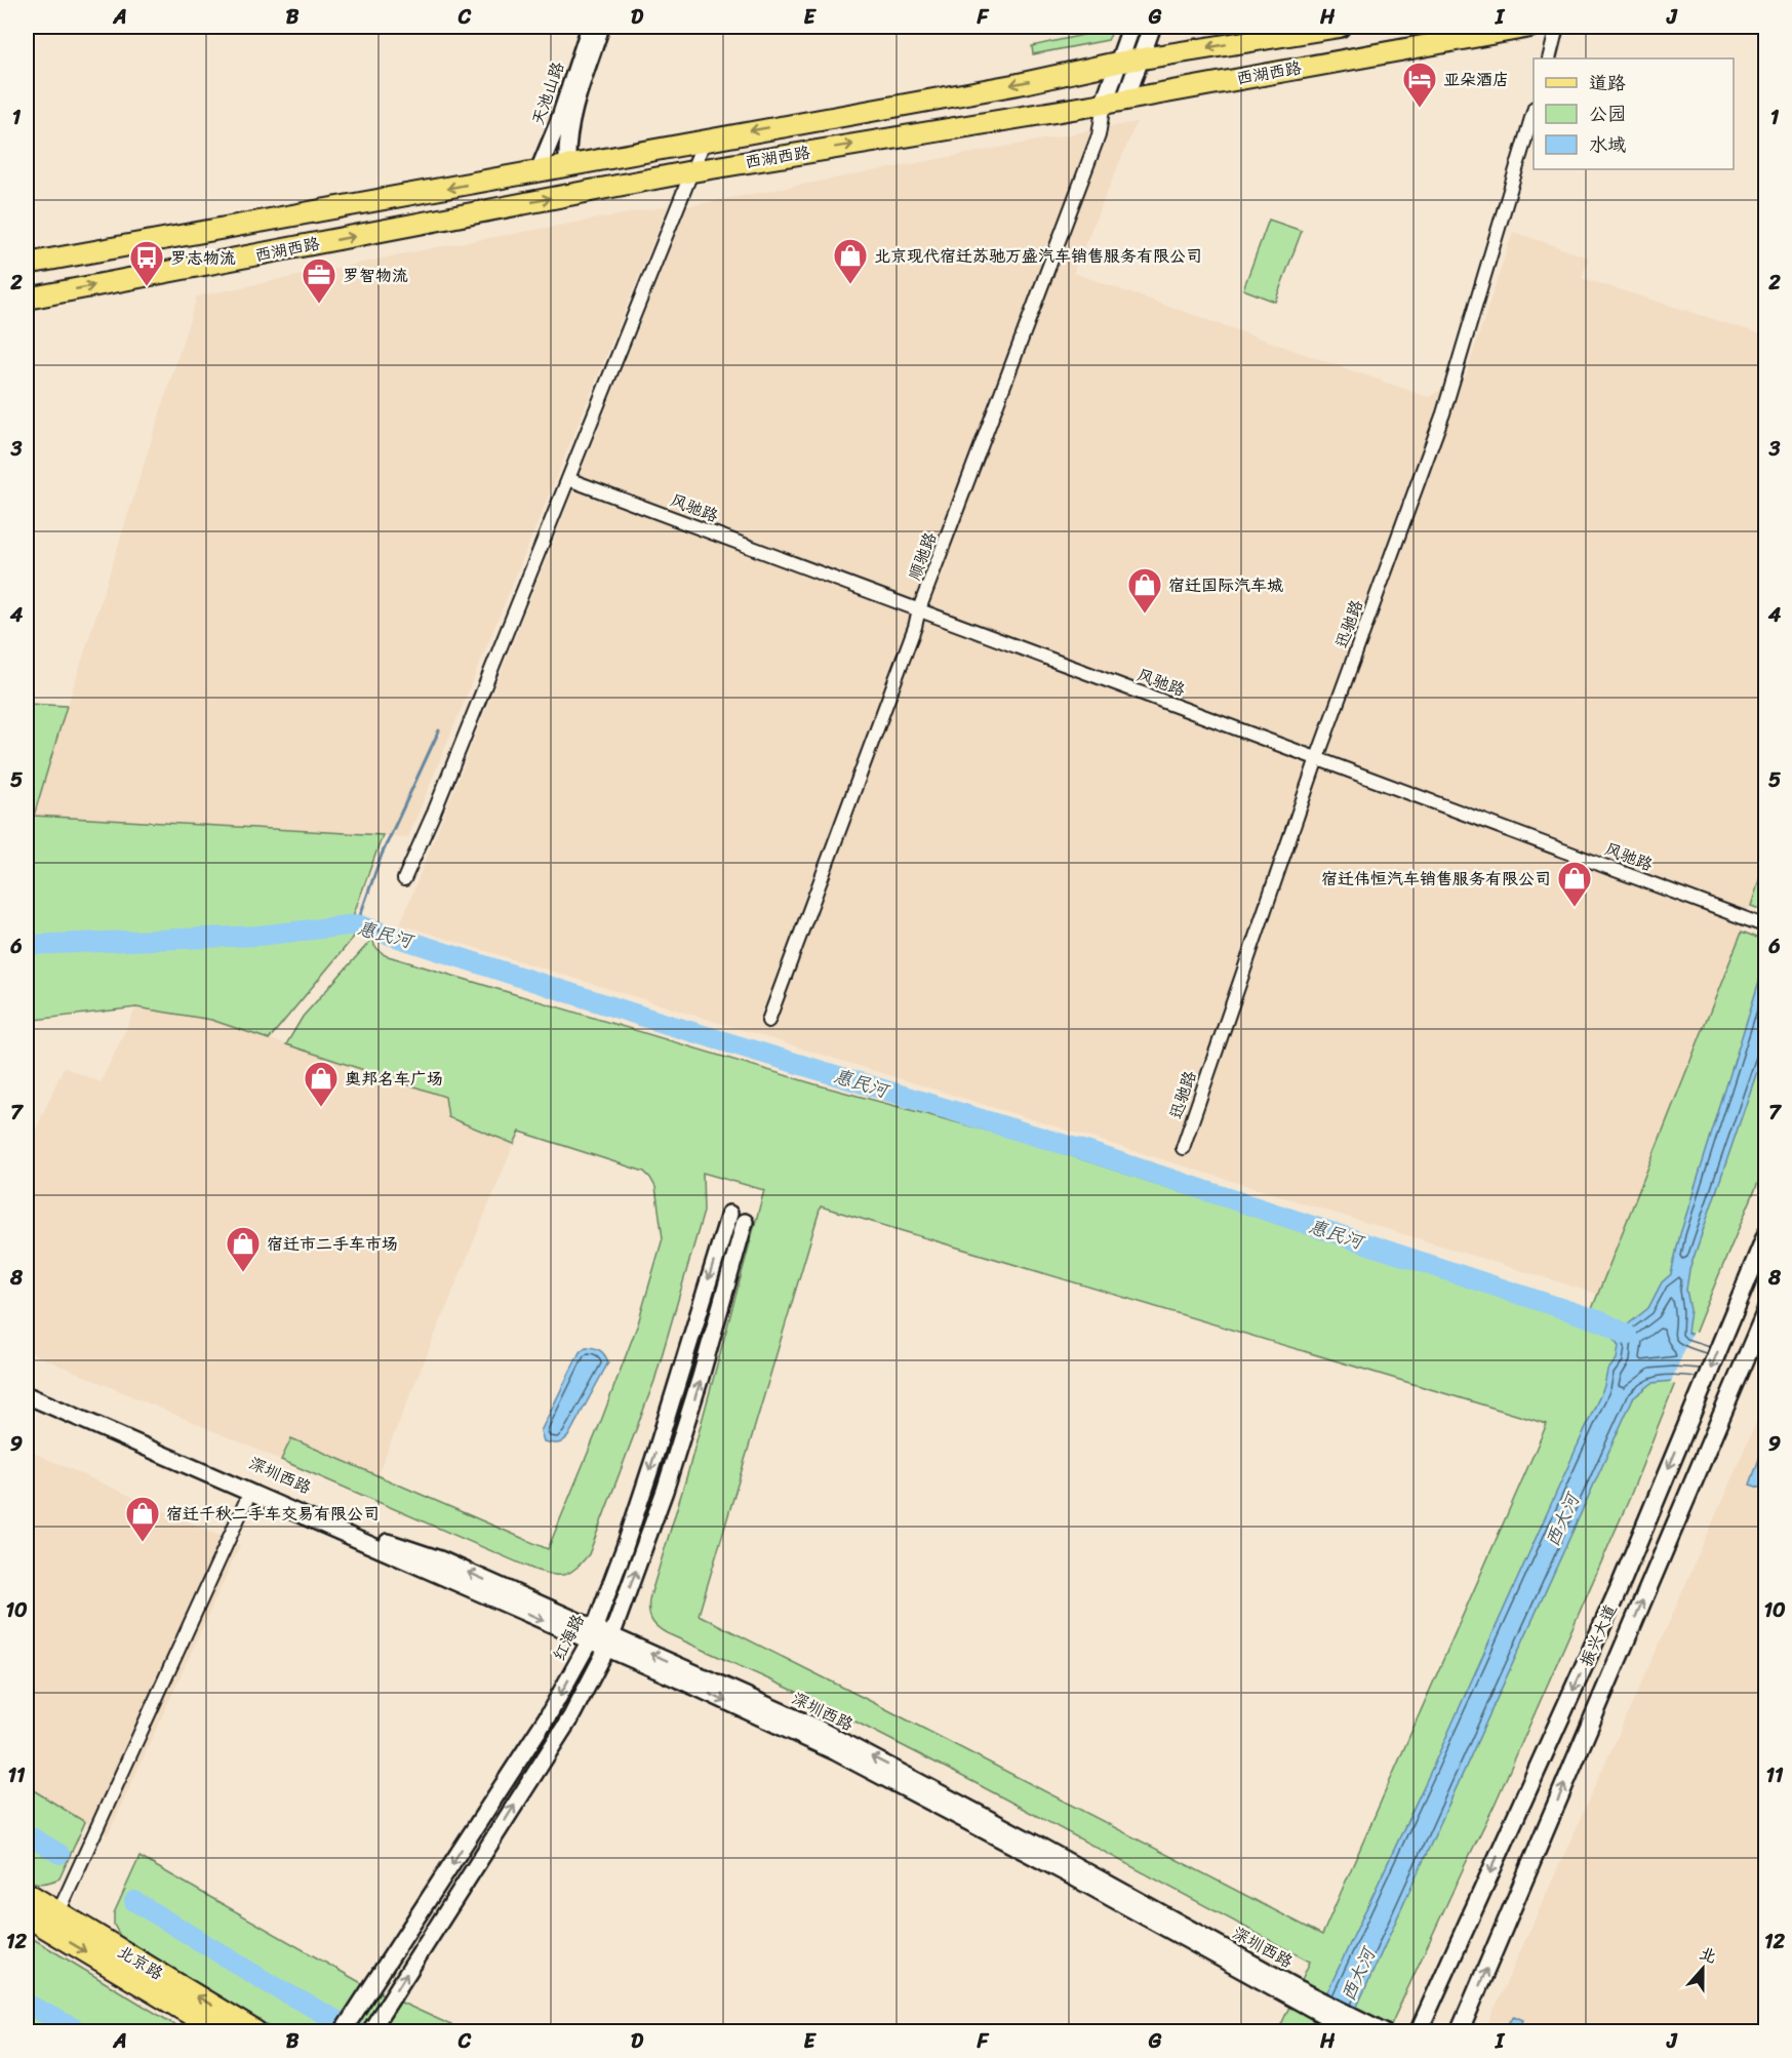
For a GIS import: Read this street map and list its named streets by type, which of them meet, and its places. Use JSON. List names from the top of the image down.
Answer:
{
  "streets": {
    "main road": ["西湖西路", "振兴大道", "北京路"],
    "street": [
      "天池山路",
      "风驰路",
      "顺驰路",
      "迅驰路",
      "深圳西路",
      "红海路"
    ]
  },
  "crossings": [
    ["西湖西路", "天池山路"],
    ["西湖西路", "顺驰路"],
    ["风驰路", "顺驰路"],
    ["风驰路", "迅驰路"],
    ["深圳西路", "红海路"]
  ],
  "water": ["惠民河", "西大河"],
  "places": {
    "hotel": ["亚朵酒店"],
    "shop": [
      "北京现代宿迁苏驰万盛汽车销售服务有限公司",
      "宿迁国际汽车城",
      "宿迁伟恒汽车销售服务有限公司",
      "奥邦名车广场",
      "宿迁市二手车市场",
      "宿迁千秋二手车交易有限公司"
    ],
    "bus stop": ["罗志物流"],
    "office": ["罗智物流"]
  },
  "legend": ["道路", "公园", "水域"],
  "north": "top",
  "grid": {
    "columns": [
      "A",
      "B",
      "C",
      "D",
      "E",
      "F",
      "G",
      "H",
      "I",
      "J"
    ],
    "rows": [
      "1",
      "2",
      "3",
      "4",
      "5",
      "6",
      "7",
      "8",
      "9",
      "10",
      "11",
      "12"
    ]
  }
}
